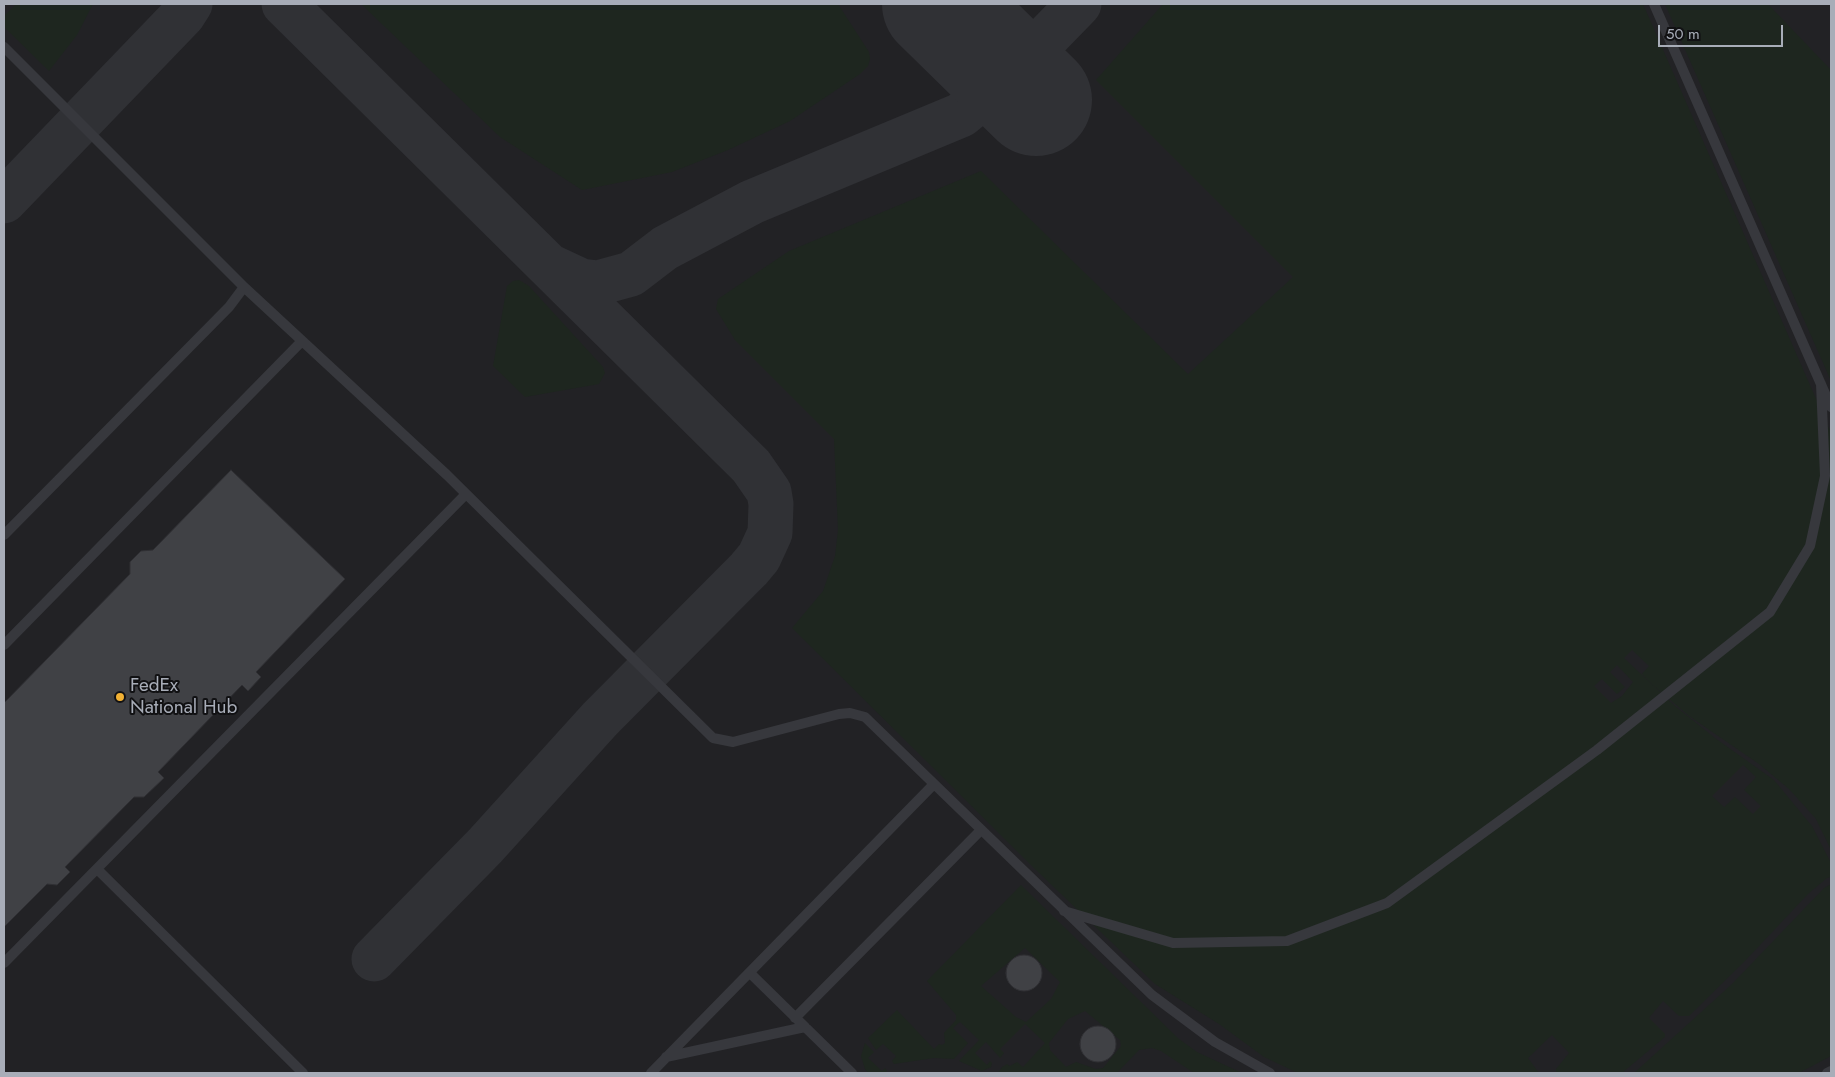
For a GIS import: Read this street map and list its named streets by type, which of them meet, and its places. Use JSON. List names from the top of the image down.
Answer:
{
  "places": ["FedEx National Hub"],
  "scale_bar": "50 m"
}
